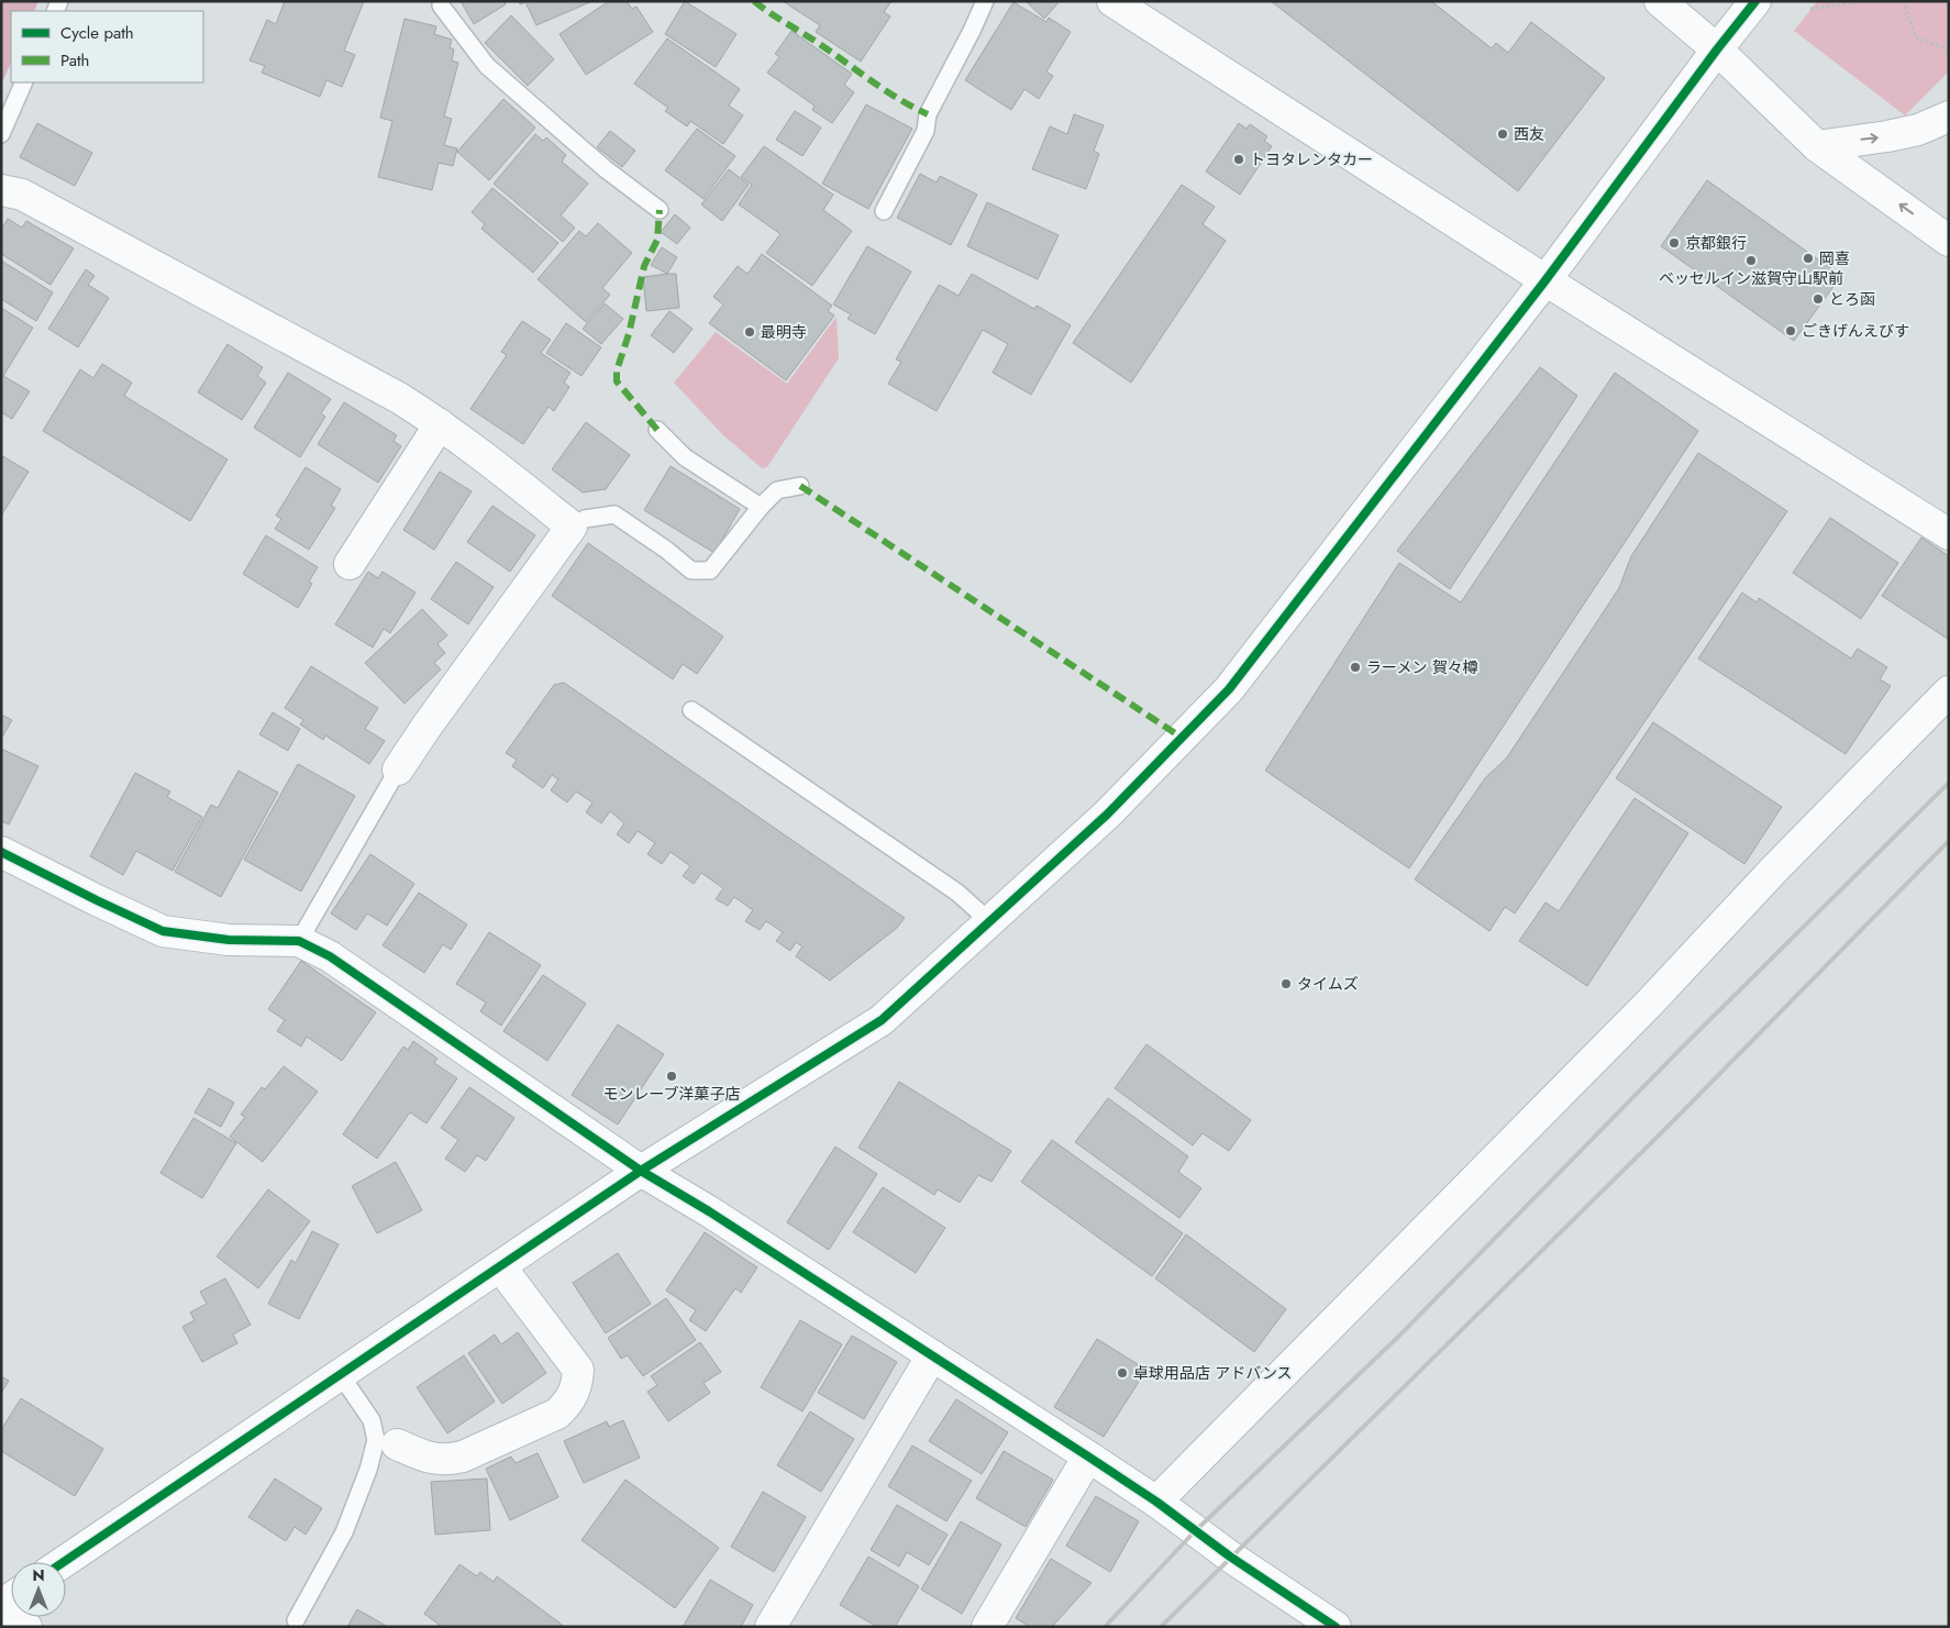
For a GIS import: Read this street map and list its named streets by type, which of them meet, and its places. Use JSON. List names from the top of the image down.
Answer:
{
  "places": [
    "西友",
    "トヨタレンタカー",
    "京都銀行",
    "岡喜",
    "ベッセルイン滋賀守山駅前",
    "とろ函",
    "ごきげんえびす",
    "最明寺",
    "ラーメン 賀々樽",
    "タイムズ",
    "モンレーブ洋菓子店",
    "卓球用品店 アドバンス"
  ],
  "legend": ["Cycle path", "Path"],
  "north": "top"
}
